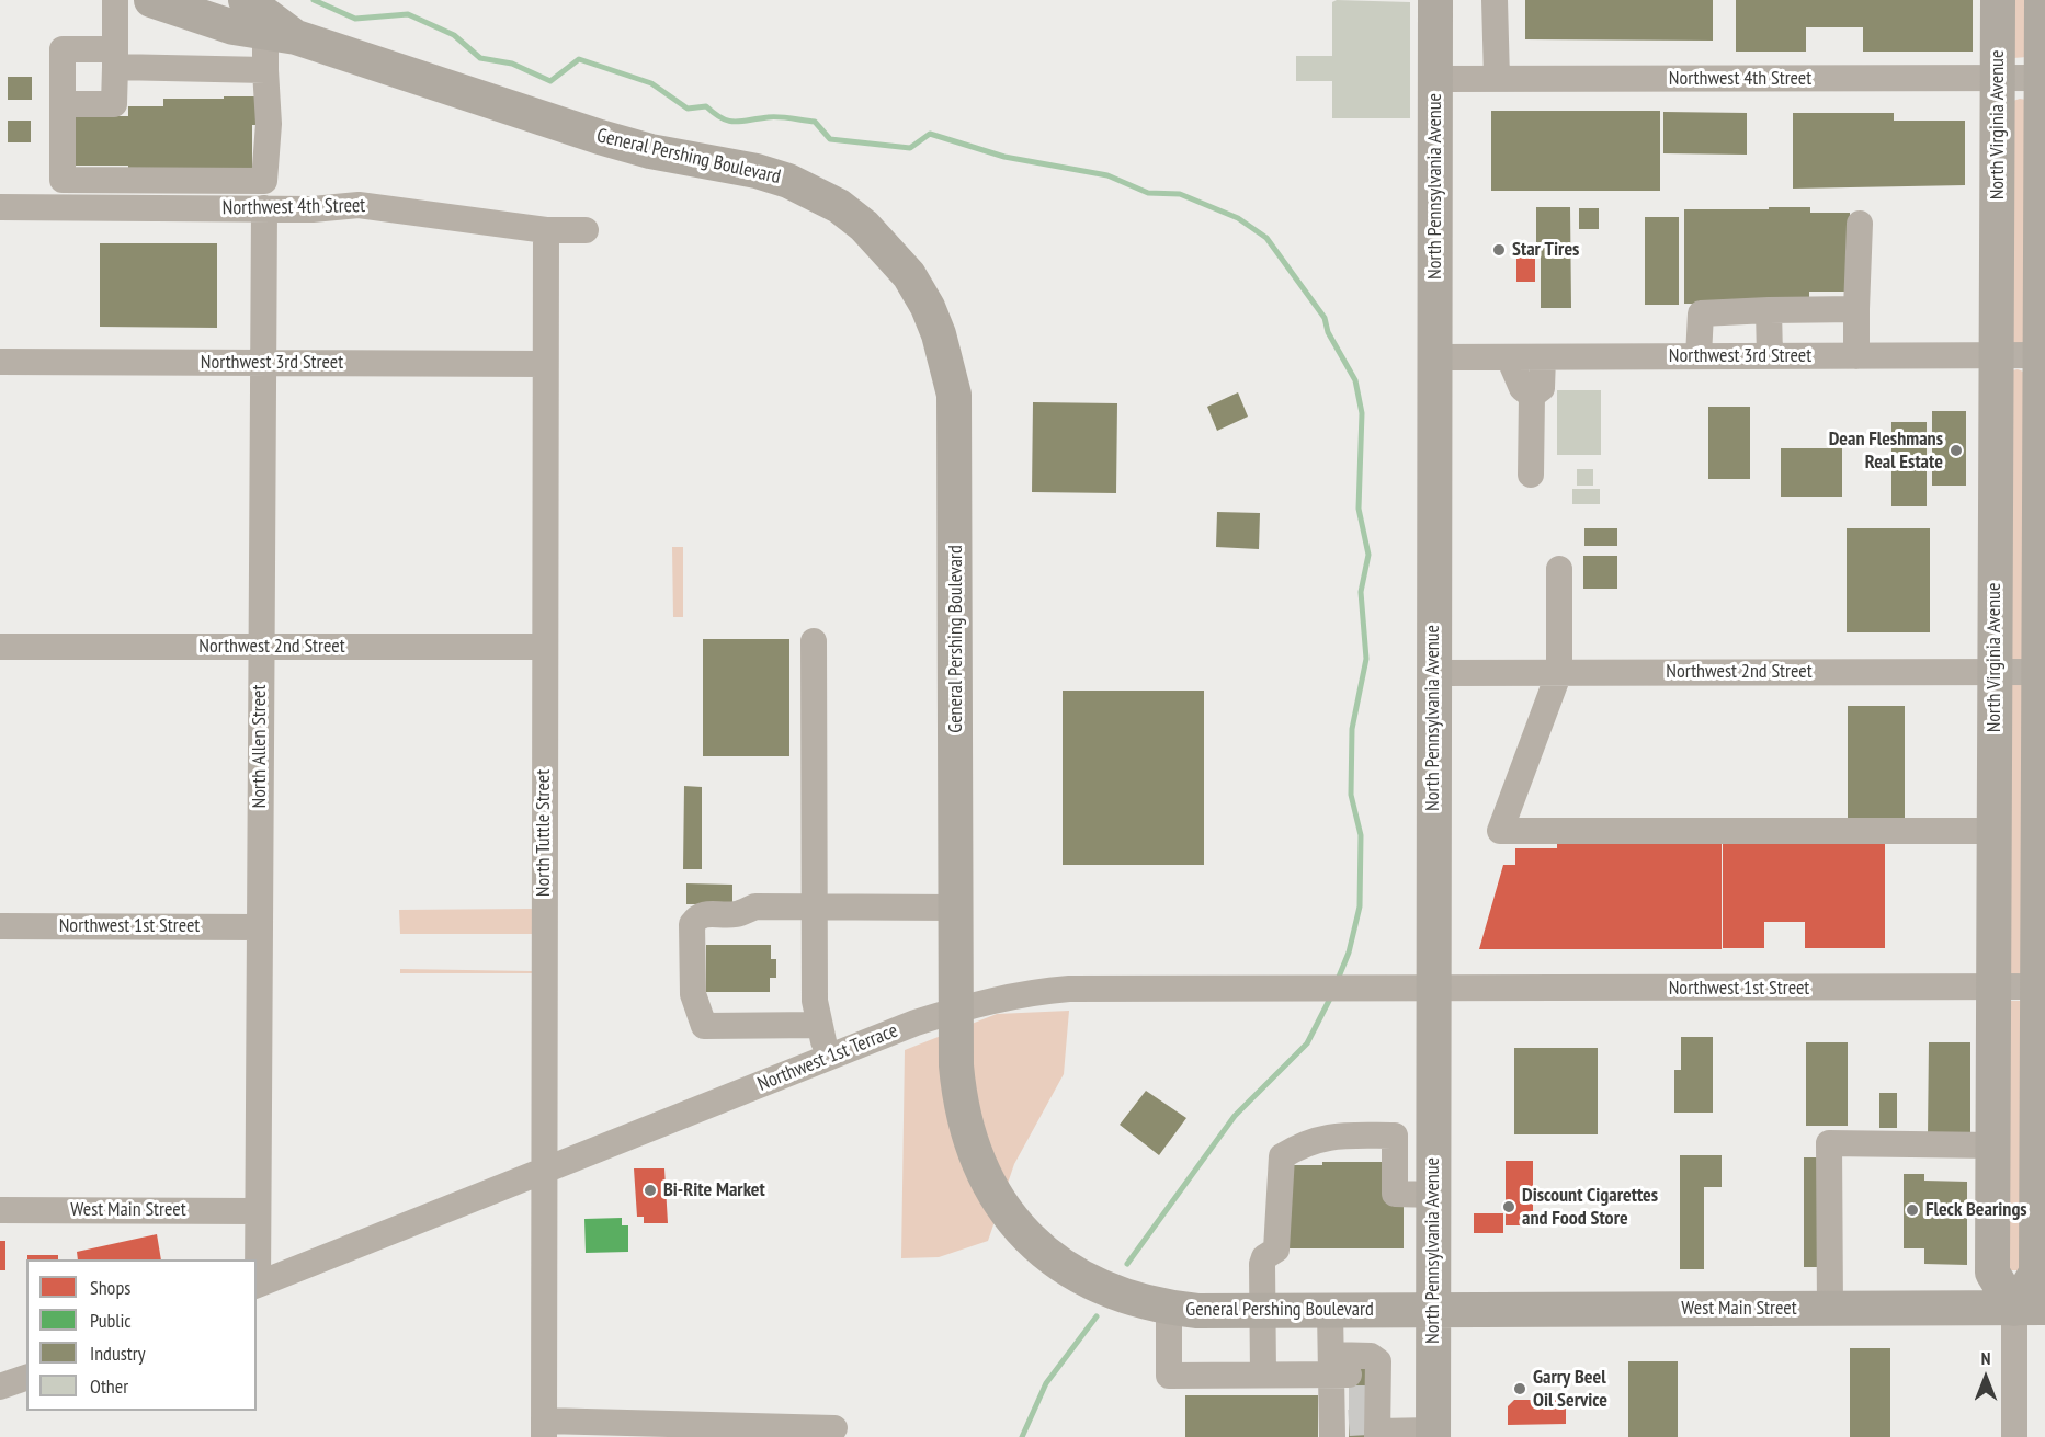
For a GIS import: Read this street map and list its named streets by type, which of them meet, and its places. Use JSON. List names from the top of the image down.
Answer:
{
  "streets": {
    "main road": [
      "North Virginia Avenue",
      "General Pershing Boulevard",
      "North Pennsylvania Avenue",
      "West Main Street"
    ],
    "street": [
      "Northwest 4th Street",
      "Northwest 3rd Street",
      "Northwest 2nd Street",
      "North Allen Street",
      "North Tuttle Street",
      "Northwest 1st Street",
      "Northwest 1st Terrace"
    ]
  },
  "crossings": [
    ["Northwest 4th Street", "North Virginia Avenue"],
    ["Northwest 4th Street", "North Pennsylvania Avenue"],
    ["Northwest 4th Street", "North Allen Street"],
    ["Northwest 4th Street", "North Tuttle Street"],
    ["North Virginia Avenue", "Northwest 3rd Street"],
    ["North Virginia Avenue", "Northwest 2nd Street"],
    ["North Virginia Avenue", "Northwest 1st Street"],
    ["North Virginia Avenue", "West Main Street"],
    ["General Pershing Boulevard", "North Pennsylvania Avenue"],
    ["General Pershing Boulevard", "Northwest 1st Terrace"],
    ["General Pershing Boulevard", "West Main Street"],
    ["North Pennsylvania Avenue", "Northwest 3rd Street"],
    ["North Pennsylvania Avenue", "Northwest 2nd Street"],
    ["North Pennsylvania Avenue", "Northwest 1st Street"],
    ["North Pennsylvania Avenue", "Northwest 1st Terrace"],
    ["North Pennsylvania Avenue", "West Main Street"],
    ["Northwest 3rd Street", "North Allen Street"],
    ["Northwest 3rd Street", "North Tuttle Street"],
    ["Northwest 2nd Street", "North Allen Street"],
    ["Northwest 2nd Street", "North Tuttle Street"],
    ["North Allen Street", "Northwest 1st Street"],
    ["North Allen Street", "Northwest 1st Terrace"],
    ["North Allen Street", "West Main Street"],
    ["North Tuttle Street", "Northwest 1st Terrace"],
    ["Northwest 1st Street", "Northwest 1st Terrace"]
  ],
  "places": [
    "Star Tires",
    "Dean Fleshmans Real Estate",
    "Bi-Rite Market",
    "Discount Cigarettes and Food Store",
    "Fleck Bearings",
    "Garry Beel Oil Service"
  ],
  "legend": [
    "Shops",
    "Public",
    "Industry",
    "Other"
  ],
  "north": "top"
}
